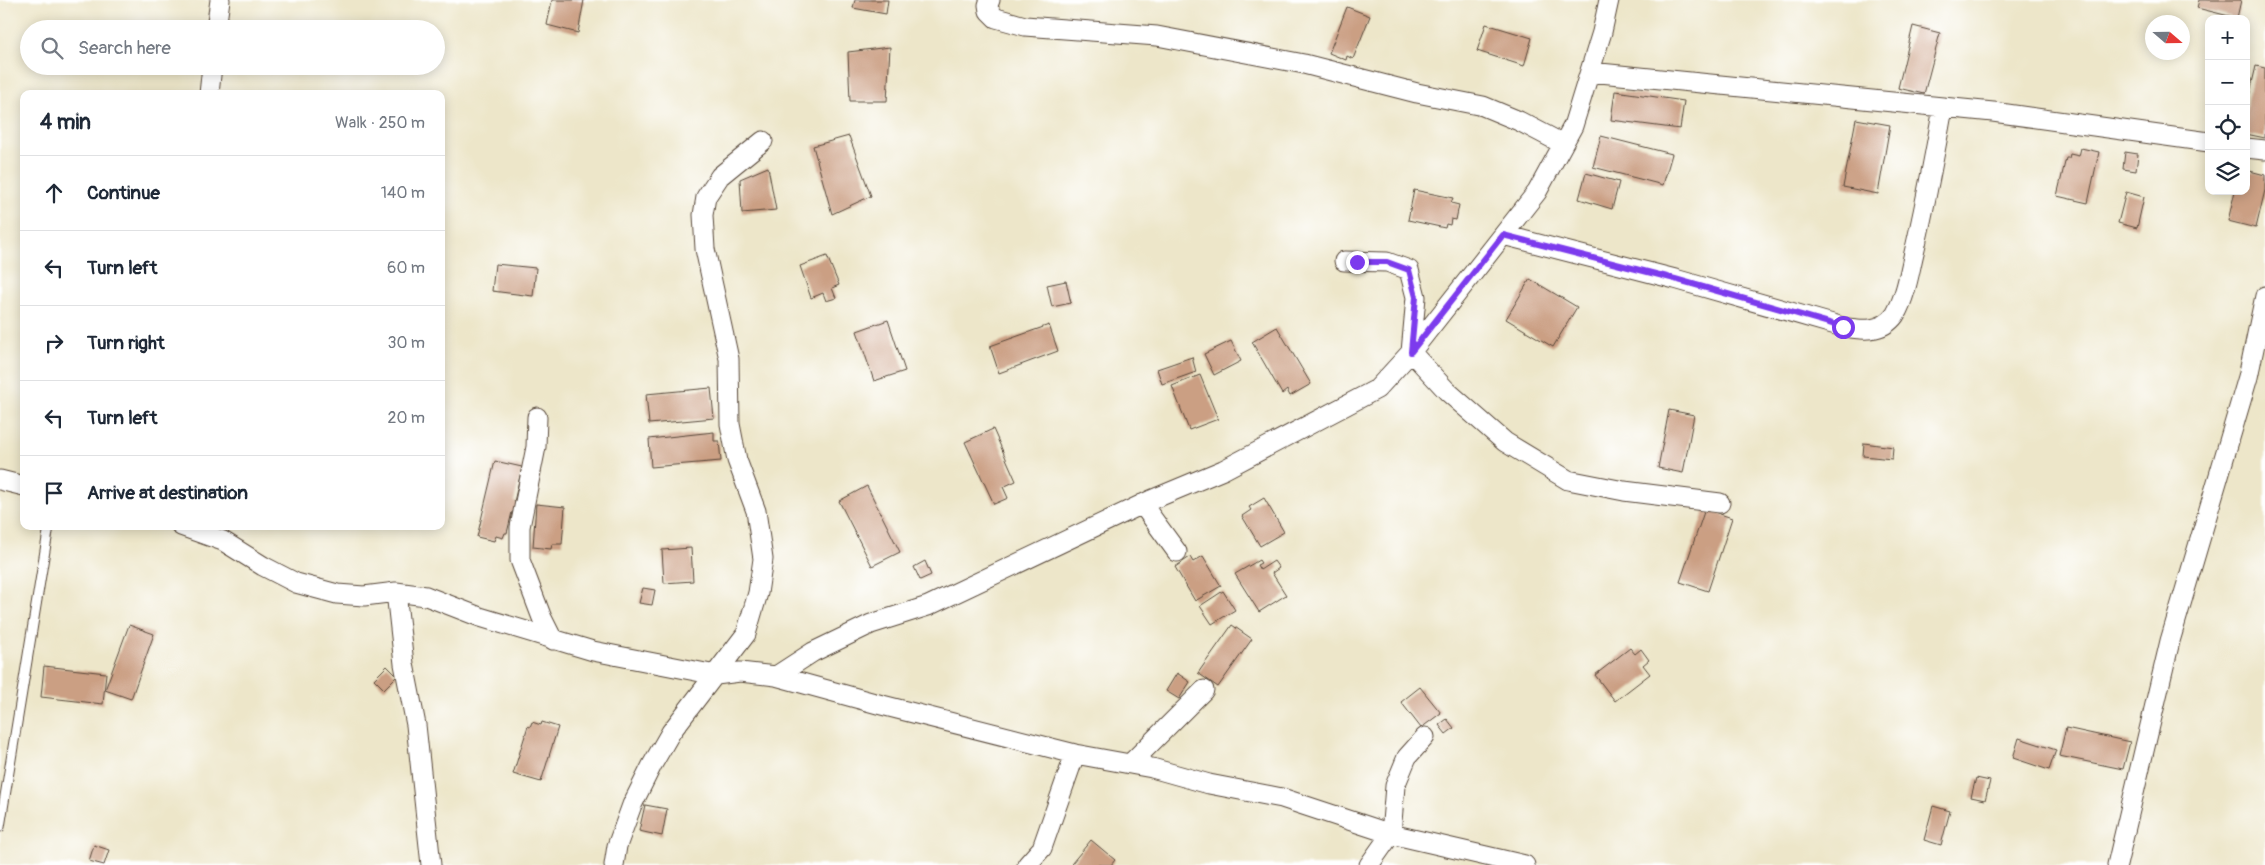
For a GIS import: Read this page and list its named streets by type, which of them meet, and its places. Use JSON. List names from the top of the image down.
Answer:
{
  "north": "right",
  "page": {
    "map_buttons": ["+", "−"],
    "search": "Search here",
    "heading": ["4 min", "Walk · 250 m"],
    "list": [
      ["Continue", "140 m"],
      ["Turn left", "60 m"],
      ["Turn right", "30 m"],
      ["Turn left", "20 m"],
      "Arrive at destination"
    ]
  }
}
